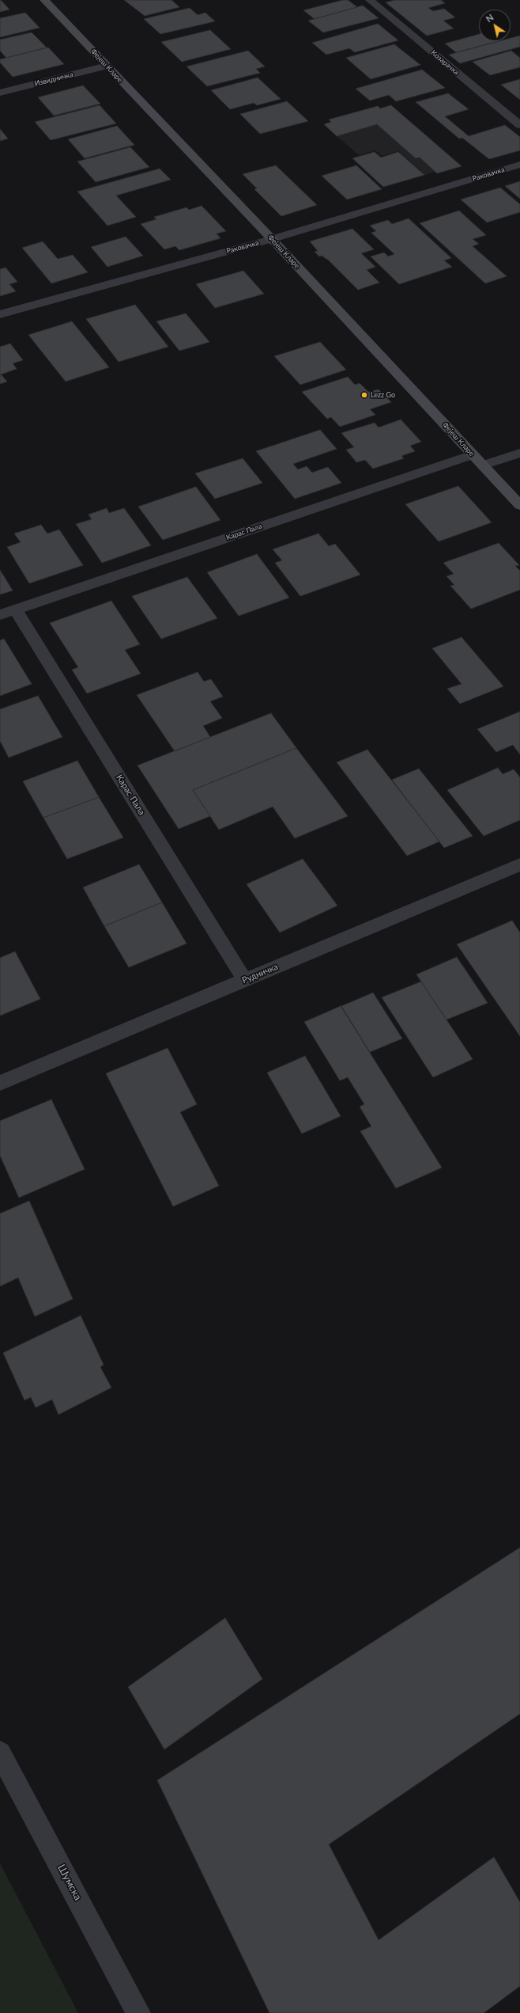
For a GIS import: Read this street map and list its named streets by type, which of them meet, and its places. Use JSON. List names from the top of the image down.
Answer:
{
  "streets": {
    "street": [
      "Козарачка",
      "Фејеш Кларе",
      "Извидничка",
      "Раковачка",
      "Карас Пала",
      "Рудничка",
      "Шумска"
    ]
  },
  "crossings": [
    ["Фејеш Кларе", "Извидничка"],
    ["Фејеш Кларе", "Раковачка"],
    ["Фејеш Кларе", "Карас Пала"],
    ["Карас Пала", "Рудничка"]
  ],
  "places": ["Lezz Go"],
  "north": "top left"
}
